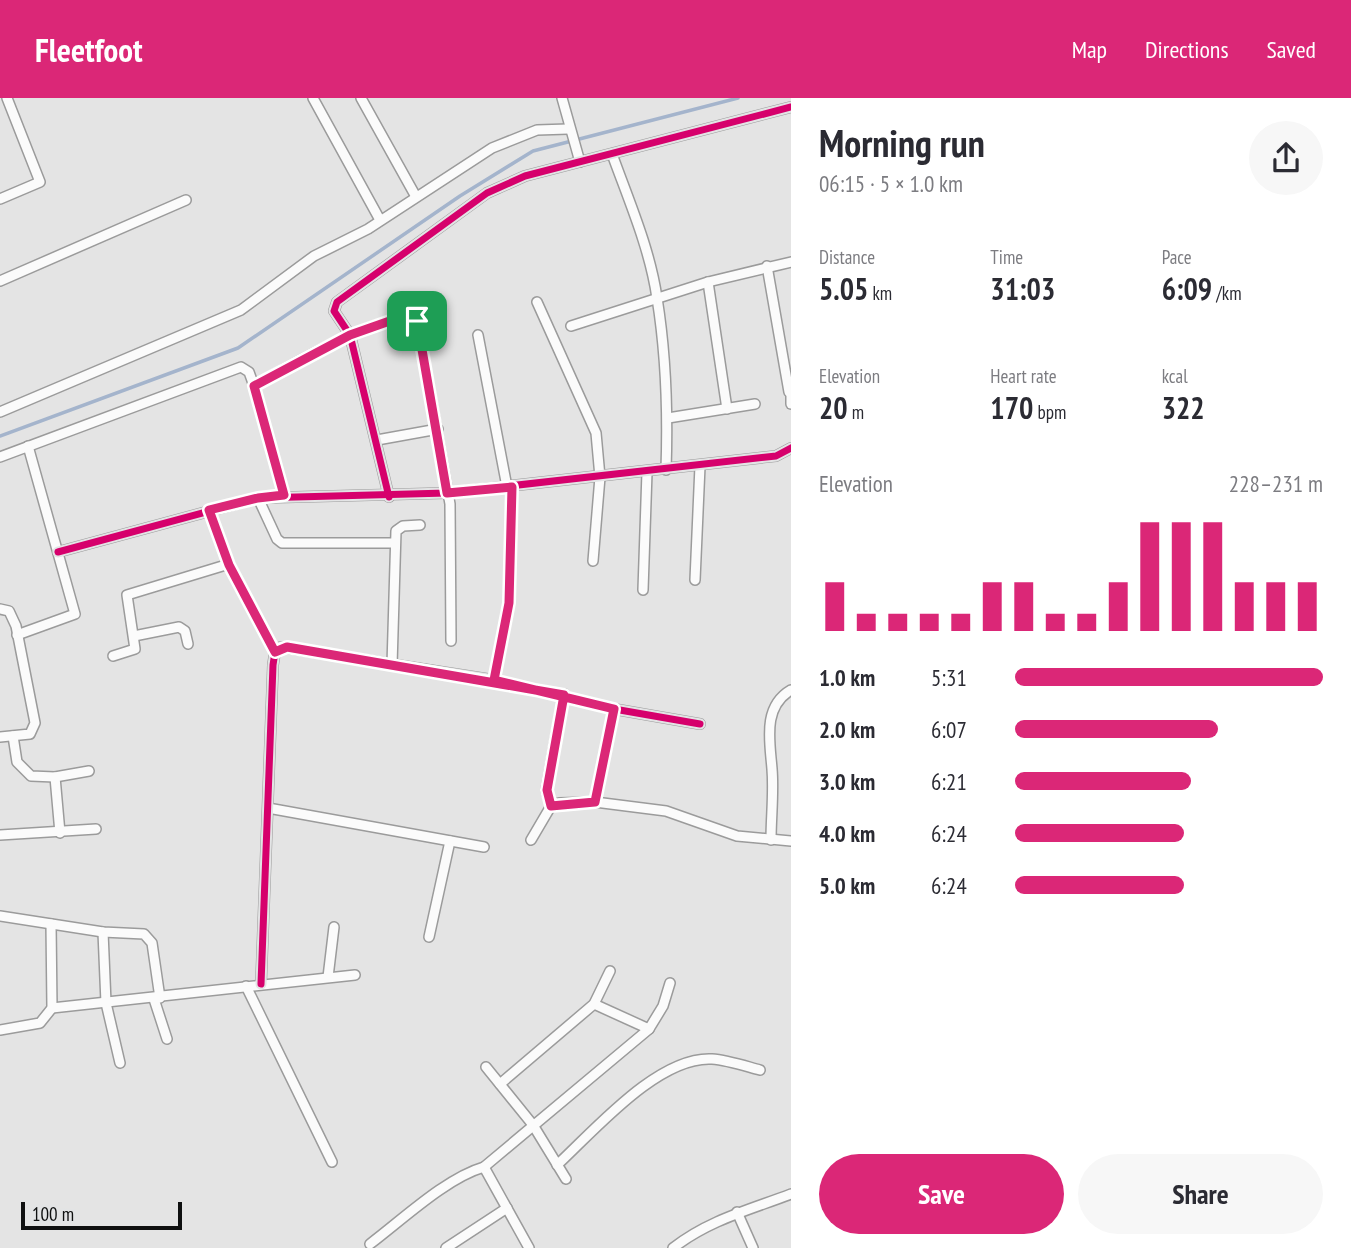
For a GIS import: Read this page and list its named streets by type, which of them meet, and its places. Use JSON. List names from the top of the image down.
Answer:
{
  "scale_bar": "100 m",
  "page": {
    "header": "Fleetfoot",
    "nav": ["Map", "Directions", "Saved"],
    "heading": ["Morning run", "06:15 · 5 × 1.0 km"],
    "stats": [
      ["Distance", "5.05 km"],
      ["Time", "31:03"],
      ["Pace", "6:09 /km"],
      ["Elevation", "20 m"],
      ["Heart rate", "170 bpm"],
      ["kcal", "322"]
    ],
    "chart": ["Elevation", "228–231 m"],
    "list": [
      {
        "name": "1.0 km",
        "note": "5:31"
      },
      {
        "name": "2.0 km",
        "note": "6:07"
      },
      {
        "name": "3.0 km",
        "note": "6:21"
      },
      {
        "name": "4.0 km",
        "note": "6:24"
      },
      {
        "name": "5.0 km",
        "note": "6:24"
      }
    ],
    "buttons": ["Save", "Share"],
    "scale": "100 m"
  }
}
